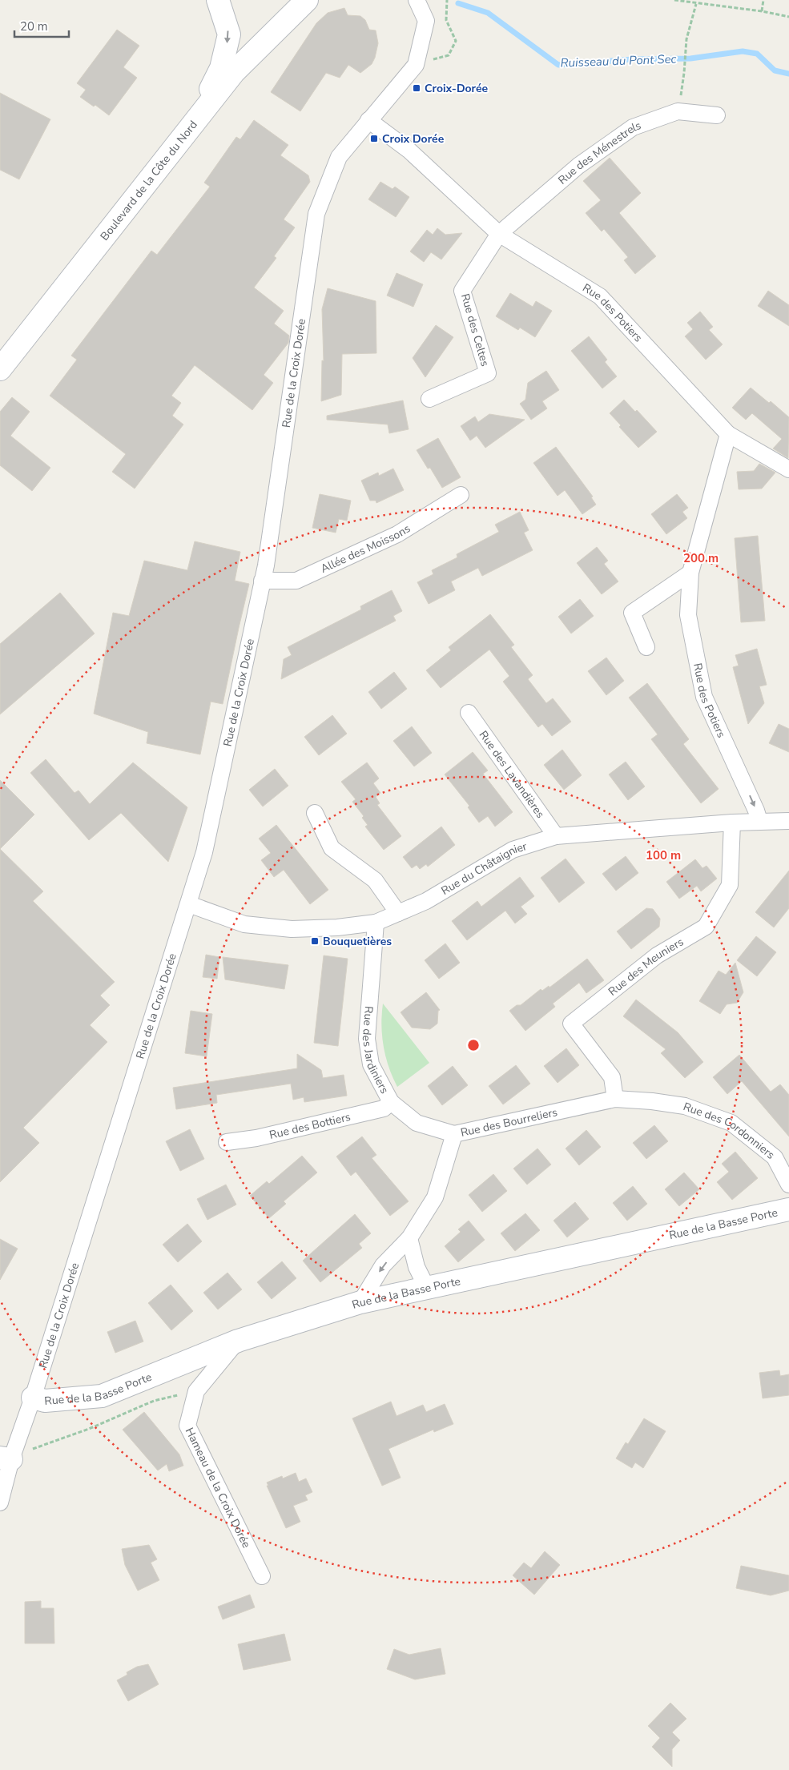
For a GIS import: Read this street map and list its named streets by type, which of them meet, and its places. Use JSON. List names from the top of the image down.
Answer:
{
  "streets": {
    "street": [
      "Rue des Ménestrels",
      "Boulevard de la Côte du Nord",
      "Rue des Potiers",
      "Rue des Celtes",
      "Rue de la Croix Dorée",
      "Allée des Moissons",
      "Rue des Lavandières",
      "Rue du Châtaignier",
      "Rue des Meuniers",
      "Rue des Jardiniers",
      "Rue des Bourreliers",
      "Rue des Bottiers",
      "Rue des Cordonniers",
      "Rue de la Basse Porte",
      "Hameau de la Croix Dorée"
    ]
  },
  "crossings": [
    ["Rue des Ménestrels", "Rue des Potiers"],
    ["Rue des Ménestrels", "Rue des Celtes"],
    ["Rue des Potiers", "Rue des Celtes"],
    ["Rue des Potiers", "Rue de la Croix Dorée"],
    ["Rue des Potiers", "Rue du Châtaignier"],
    ["Rue de la Croix Dorée", "Allée des Moissons"],
    ["Rue de la Croix Dorée", "Rue du Châtaignier"],
    ["Rue de la Croix Dorée", "Rue de la Basse Porte"],
    ["Rue des Lavandières", "Rue du Châtaignier"],
    ["Rue du Châtaignier", "Rue des Meuniers"],
    ["Rue du Châtaignier", "Rue des Jardiniers"],
    ["Rue des Meuniers", "Rue des Bourreliers"],
    ["Rue des Jardiniers", "Rue des Bourreliers"],
    ["Rue des Jardiniers", "Rue des Bottiers"],
    ["Rue des Bourreliers", "Rue des Cordonniers"],
    ["Rue des Bourreliers", "Rue de la Basse Porte"],
    ["Rue de la Basse Porte", "Hameau de la Croix Dorée"]
  ],
  "water": ["Ruisseau du Pont Sec"],
  "places": {
    "transit": ["Croix-Dorée", "Croix Dorée", "Bouquetières"]
  },
  "scale_bar": "20 m",
  "rings": ["200 m", "100 m"]
}
